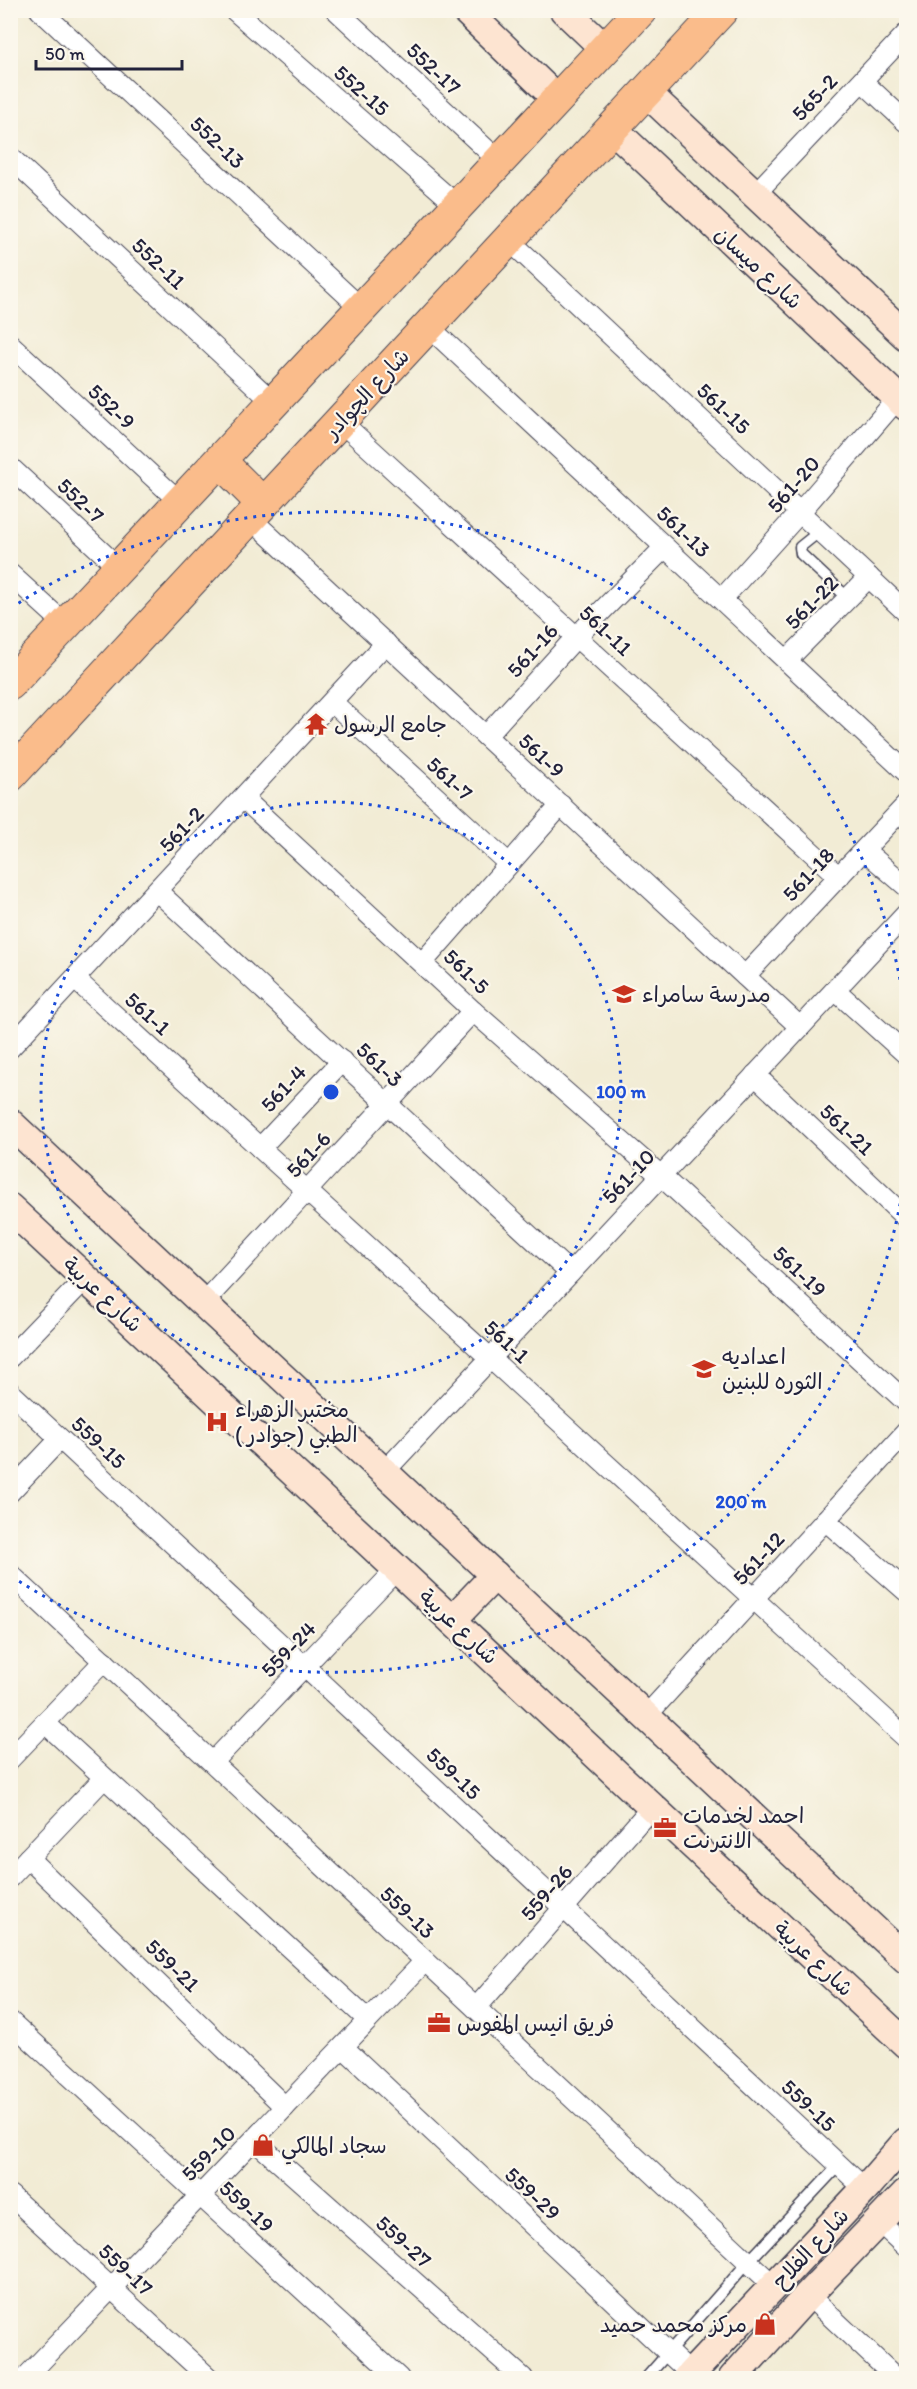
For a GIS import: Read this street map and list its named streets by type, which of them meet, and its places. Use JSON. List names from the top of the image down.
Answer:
{
  "streets": {
    "main road": [
      "شارع ميسان",
      "شارع الچوادر",
      "شارع عربية",
      "شارع الفلاح"
    ],
    "street": [
      "552-17",
      "552-15",
      "565-2",
      "552-13",
      "552-11",
      "552-9",
      "561-15",
      "561-20",
      "552-7",
      "561-13",
      "561-22",
      "561-11",
      "561-16",
      "561-9",
      "561-7",
      "561-2",
      "561-18",
      "561-5",
      "561-1",
      "561-3",
      "561-4",
      "561-21",
      "561-6",
      "561-10",
      "561-19",
      "559-15",
      "561-12",
      "559-24",
      "559-26",
      "559-13",
      "559-21",
      "559-10",
      "559-29",
      "559-19",
      "559-27",
      "559-17"
    ]
  },
  "crossings": [
    ["شارع ميسان", "شارع الچوادر"],
    ["شارع ميسان", "561-20"],
    ["شارع الچوادر", "561-15"],
    ["شارع الچوادر", "561-13"],
    ["شارع الچوادر", "561-11"],
    ["شارع الچوادر", "561-9"],
    ["561-15", "561-20"],
    ["561-15", "561-22"],
    ["561-20", "561-13"],
    ["561-13", "561-22"],
    ["561-13", "561-16"],
    ["561-11", "561-16"],
    ["561-11", "561-18"],
    ["561-16", "561-9"],
    ["561-9", "561-2"],
    ["561-9", "561-18"],
    ["561-9", "561-10"],
    ["561-7", "561-2"],
    ["561-2", "561-5"],
    ["561-2", "561-1"],
    ["561-2", "561-3"],
    ["561-5", "561-6"],
    ["561-5", "561-10"],
    ["561-5", "561-19"],
    ["561-1", "561-4"],
    ["561-1", "561-6"],
    ["561-1", "561-10"],
    ["561-1", "561-12"],
    ["561-3", "561-4"],
    ["561-3", "561-6"],
    ["561-3", "561-10"],
    ["561-21", "561-10"],
    ["561-10", "561-19"],
    ["شارع عربية", "559-24"],
    ["شارع عربية", "559-26"],
    ["559-15", "559-24"],
    ["559-15", "559-26"],
    ["559-15", "شارع الفلاح"],
    ["559-24", "559-13"],
    ["559-26", "559-13"],
    ["559-13", "559-10"],
    ["559-13", "شارع الفلاح"],
    ["559-21", "559-10"],
    ["559-10", "559-29"],
    ["559-10", "559-19"],
    ["559-10", "559-27"],
    ["559-10", "559-17"],
    ["559-29", "شارع الفلاح"]
  ],
  "places": {
    "temple": ["جامع الرسول"],
    "school or university": ["مدرسة سامراء", "اعداديه الثوره للبنين"],
    "hospital": ["مختبر الزهراء الطبي (جوادر )"],
    "office": ["احمد لخدمات الانترنت", "فريق انيس المفوس"],
    "shop": ["سجاد المالكي", "مركز محمد حميد"]
  },
  "scale_bar": "50 m",
  "rings": ["100 m", "200 m"]
}
